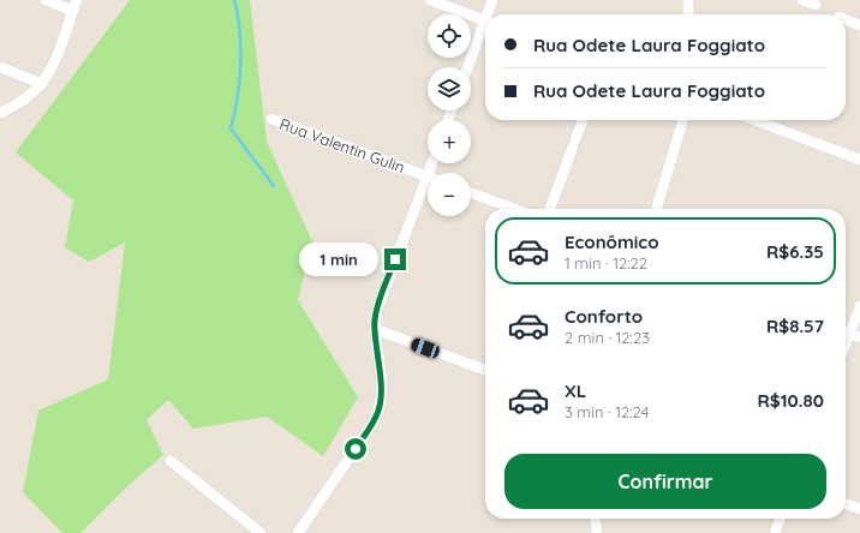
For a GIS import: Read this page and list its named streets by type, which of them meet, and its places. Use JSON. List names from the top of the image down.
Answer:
{
  "streets": {
    "street": ["Rua Valentin Gulin"]
  },
  "page": {
    "map_buttons": ["+", "−"],
    "banner": ["Rua Odete Laura Foggiato", "Rua Odete Laura Foggiato"],
    "list": [
      {
        "name": "Econômico",
        "note": "1 min · 12:22",
        "value": "R$6.35"
      },
      {
        "name": "Conforto",
        "note": "2 min · 12:23",
        "value": "R$8.57"
      },
      {
        "name": "XL",
        "note": "3 min · 12:24",
        "value": "R$10.80"
      }
    ],
    "bubble": "1 min",
    "buttons": "Confirmar"
  }
}
